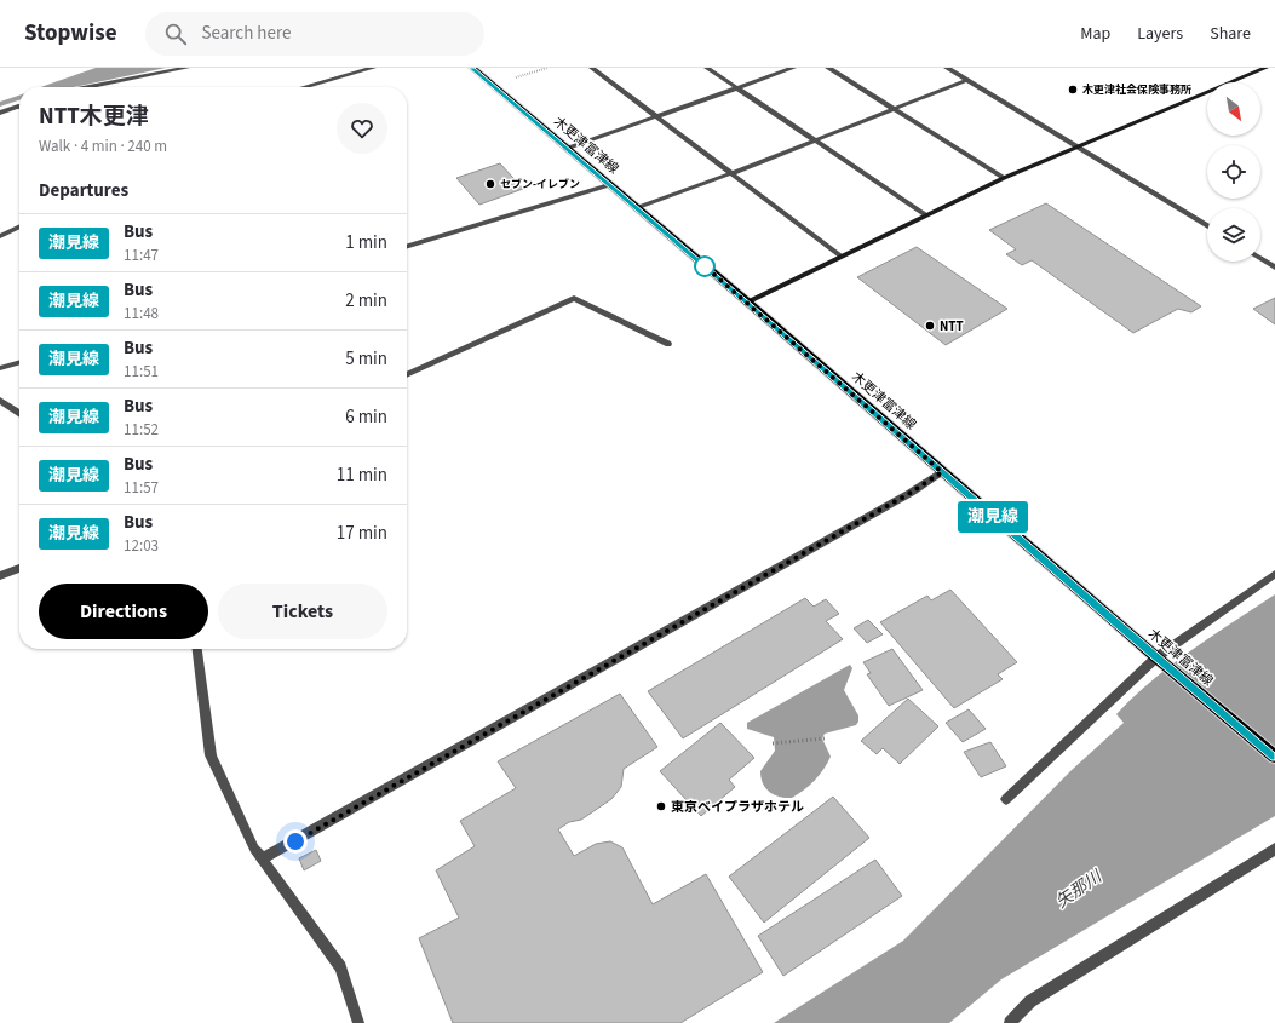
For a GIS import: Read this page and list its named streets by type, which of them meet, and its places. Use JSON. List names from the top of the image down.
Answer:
{
  "streets": {
    "main road": ["木更津富津線"]
  },
  "water": ["矢那川"],
  "places": [
    "木更津社会保険事務所",
    "セブン-イレブン",
    "NTT",
    "東京ベイプラザホテル"
  ],
  "lines": ["bus line 潮見線"],
  "north": "bottom right",
  "page": {
    "header": "Stopwise",
    "search": "Search here",
    "nav": ["Map", "Layers", "Share"],
    "on_map": "潮見線",
    "heading": [
      ["NTT木更津", "Walk · 4 min · 240 m"],
      "Departures"
    ],
    "list": [
      {
        "mark": "潮見線",
        "name": "Bus",
        "note": "11:47",
        "value": "1 min"
      },
      {
        "mark": "潮見線",
        "name": "Bus",
        "note": "11:48",
        "value": "2 min"
      },
      {
        "mark": "潮見線",
        "name": "Bus",
        "note": "11:51",
        "value": "5 min"
      },
      {
        "mark": "潮見線",
        "name": "Bus",
        "note": "11:52",
        "value": "6 min"
      },
      {
        "mark": "潮見線",
        "name": "Bus",
        "note": "11:57",
        "value": "11 min"
      },
      {
        "mark": "潮見線",
        "name": "Bus",
        "note": "12:03",
        "value": "17 min"
      }
    ],
    "buttons": ["Directions", "Tickets"]
  }
}
